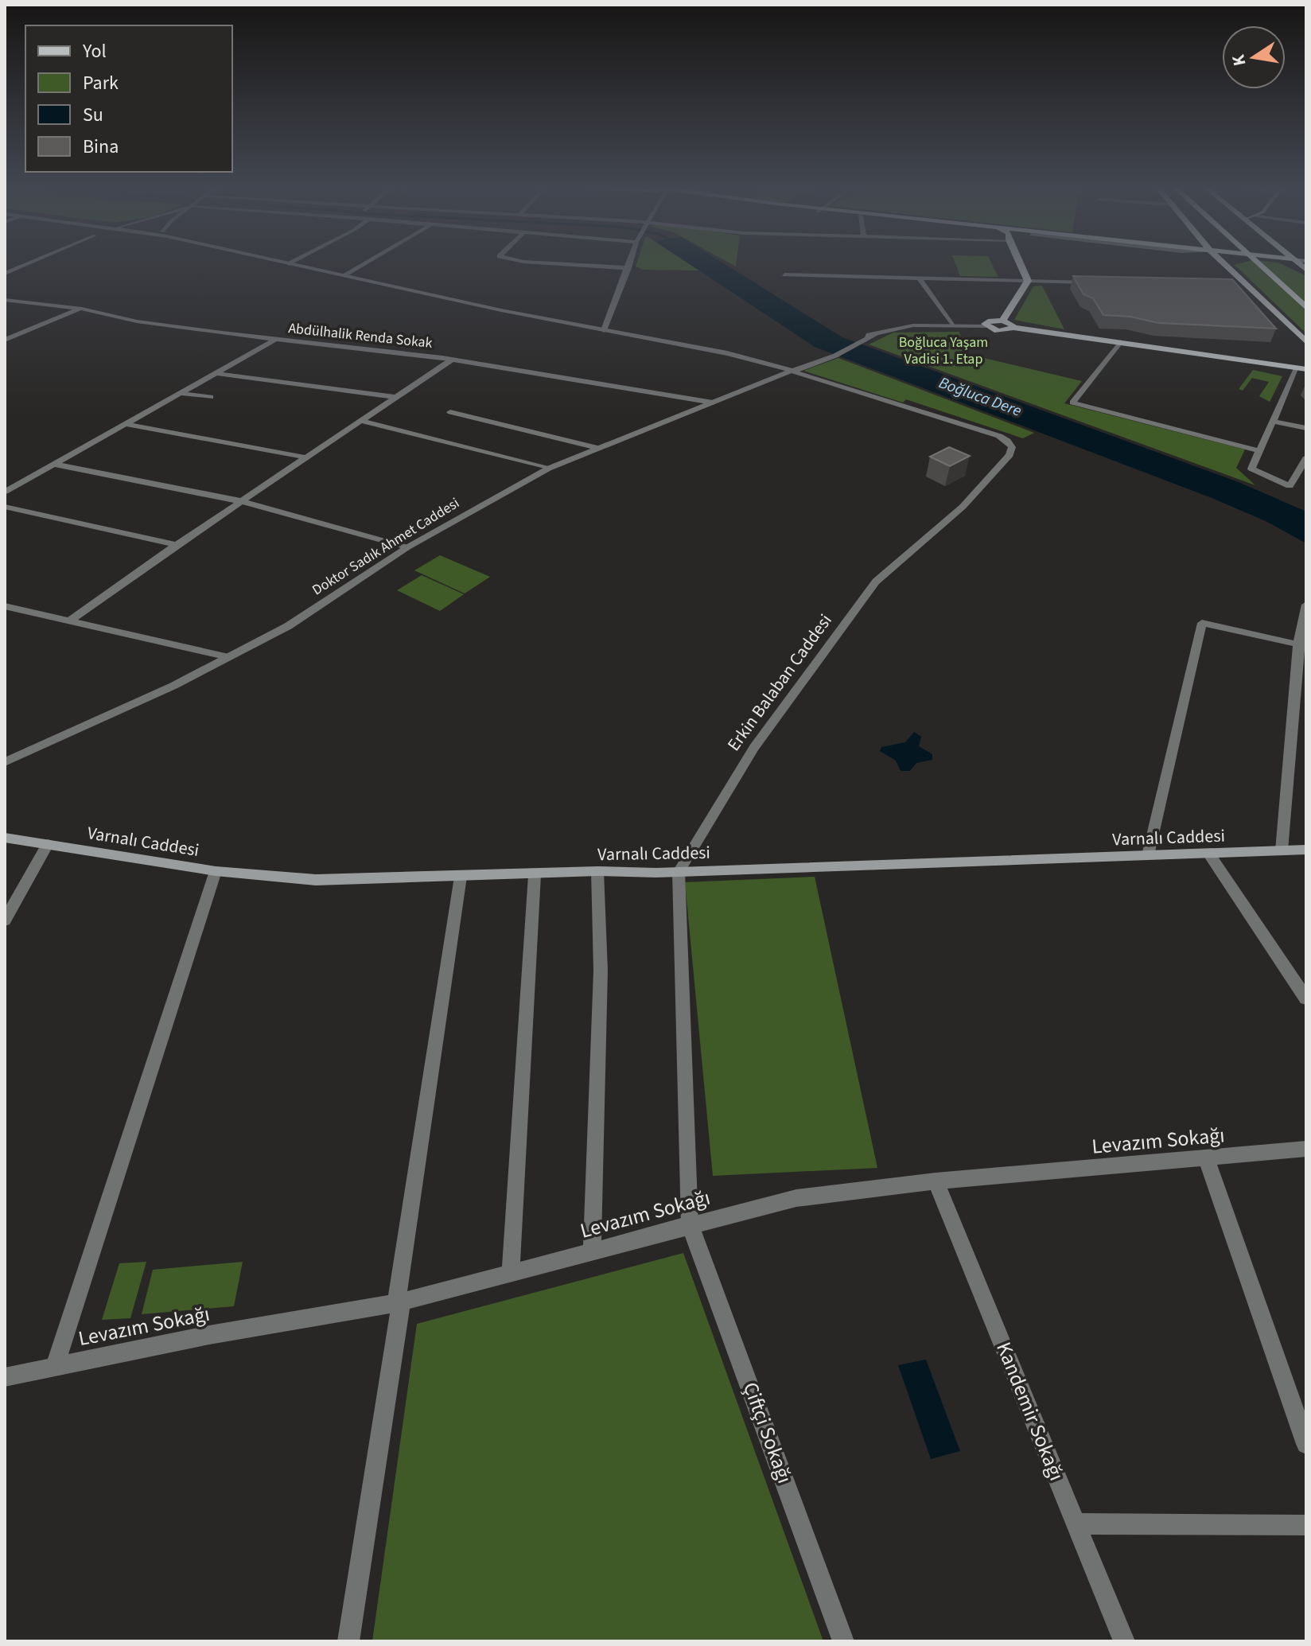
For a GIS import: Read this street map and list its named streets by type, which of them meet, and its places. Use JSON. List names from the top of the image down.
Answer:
{
  "streets": {
    "main road": ["Varnalı Caddesi"],
    "street": [
      "Abdülhalik Renda Sokak",
      "Doktor Sadık Ahmet Caddesi",
      "Erkin Balaban Caddesi",
      "Levazım Sokağı",
      "Kandemir Sokağı",
      "Çiftçi Sokağı"
    ]
  },
  "crossings": [
    ["Abdülhalik Renda Sokak", "Doktor Sadık Ahmet Caddesi"],
    ["Doktor Sadık Ahmet Caddesi", "Erkin Balaban Caddesi"],
    ["Erkin Balaban Caddesi", "Varnalı Caddesi"],
    ["Levazım Sokağı", "Kandemir Sokağı"],
    ["Levazım Sokağı", "Çiftçi Sokağı"]
  ],
  "water": ["Boğluca Dere"],
  "parks": ["Boğluca Yaşam Vadisi 1. Etap"],
  "legend": [
    "Yol",
    "Park",
    "Su",
    "Bina"
  ],
  "north": "left"
}
